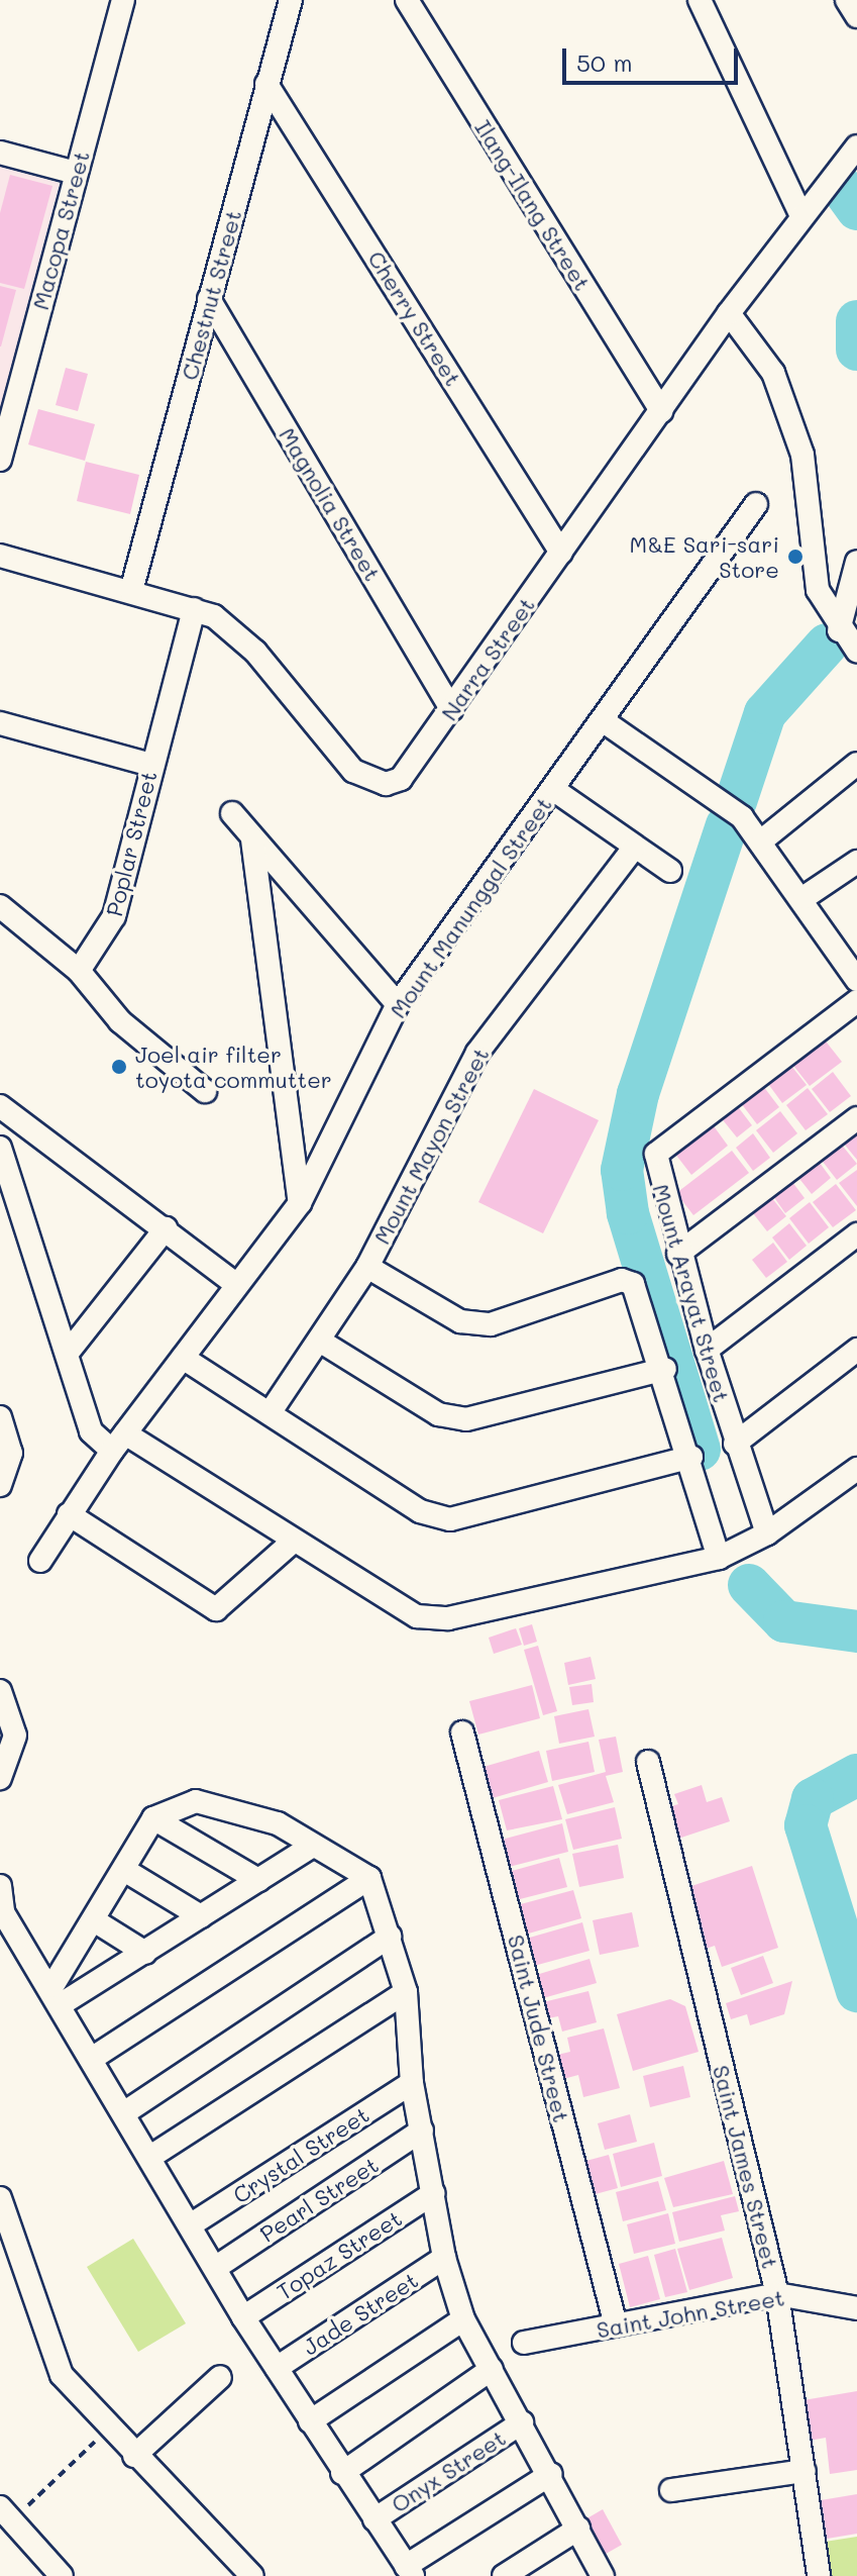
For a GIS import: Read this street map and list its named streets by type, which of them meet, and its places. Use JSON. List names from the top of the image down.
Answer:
{
  "streets": {
    "street": [
      "Ilang-Ilang Street",
      "Macopa Street",
      "Chestnut Street",
      "Cherry Street",
      "Magnolia Street",
      "Narra Street",
      "Poplar Street",
      "Mount Manunggal Street",
      "Mount Mayon Street",
      "Mount Arayat Street",
      "Saint Jude Street",
      "Crystal Street",
      "Saint James Street",
      "Pearl Street",
      "Topaz Street",
      "Jade Street",
      "Saint John Street",
      "Onyx Street"
    ]
  },
  "crossings": [
    ["Ilang-Ilang Street", "Narra Street"],
    ["Chestnut Street", "Cherry Street"],
    ["Chestnut Street", "Magnolia Street"],
    ["Chestnut Street", "Narra Street"],
    ["Cherry Street", "Narra Street"],
    ["Magnolia Street", "Narra Street"],
    ["Narra Street", "Poplar Street"],
    ["Saint Jude Street", "Saint John Street"],
    ["Saint James Street", "Saint John Street"]
  ],
  "places": ["M&E Sari-sari Store", "Joel air filter toyota commutter"],
  "scale_bar": "50 m"
}
